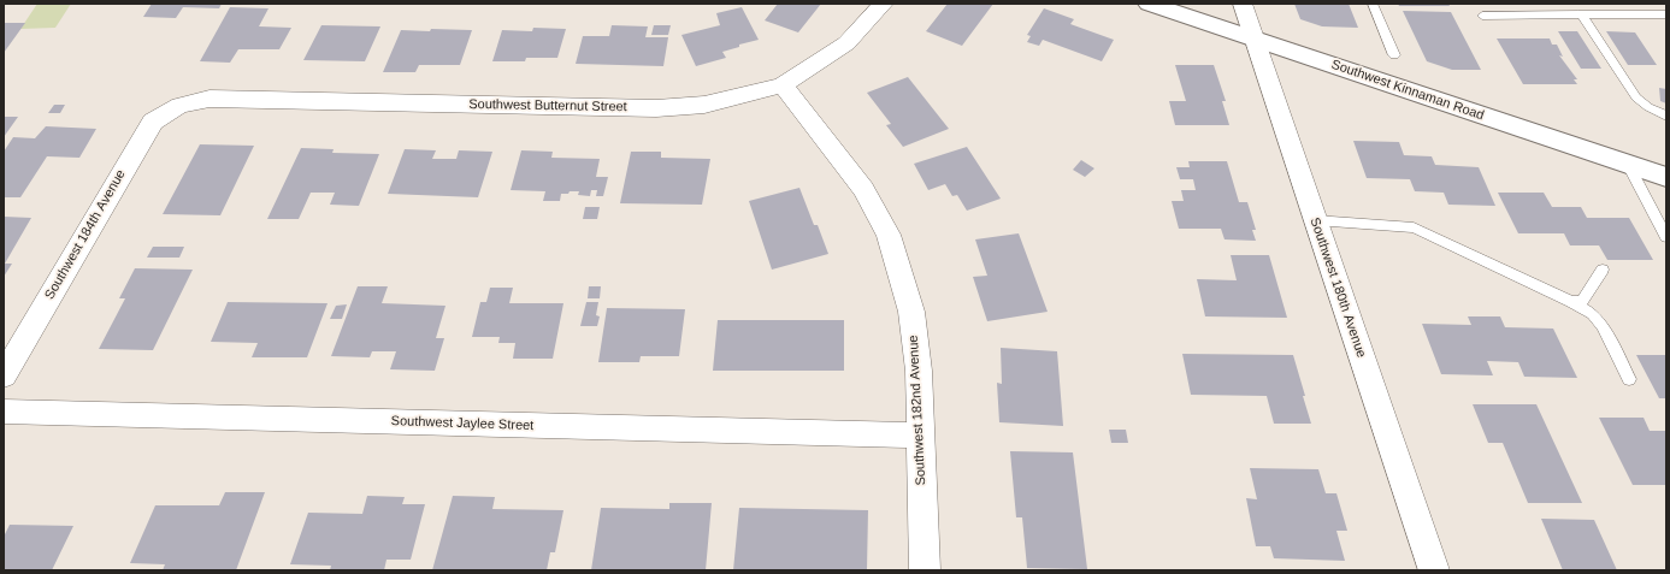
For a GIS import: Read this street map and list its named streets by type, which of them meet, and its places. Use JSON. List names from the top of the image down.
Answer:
{
  "streets": {
    "main road": ["Southwest Kinnaman Road"],
    "street": [
      "Southwest Butternut Street",
      "Southwest 184th Avenue",
      "Southwest 180th Avenue",
      "Southwest 182nd Avenue",
      "Southwest Jaylee Street"
    ]
  },
  "crossings": [
    ["Southwest Kinnaman Road", "Southwest 180th Avenue"],
    ["Southwest Butternut Street", "Southwest 184th Avenue"],
    ["Southwest Butternut Street", "Southwest 182nd Avenue"],
    ["Southwest 182nd Avenue", "Southwest Jaylee Street"]
  ]
}
